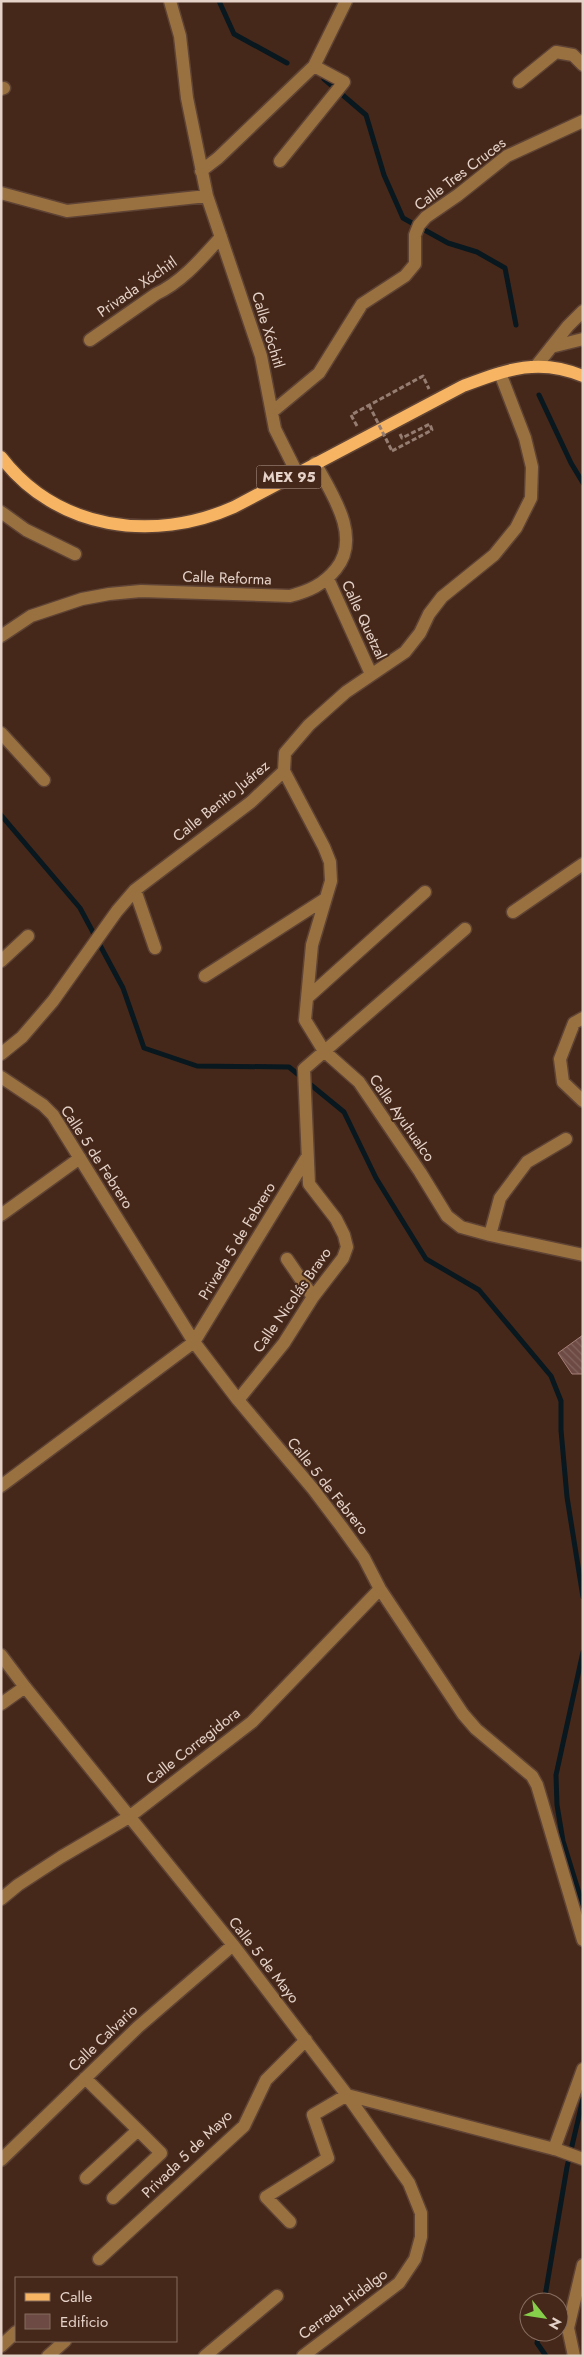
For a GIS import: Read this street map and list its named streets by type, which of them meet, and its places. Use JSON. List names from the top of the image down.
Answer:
{
  "streets": {
    "main road": ["MEX 95"],
    "street": [
      "Calle Tres Cruces",
      "Privada Xóchitl",
      "Calle Xóchitl",
      "Calle Reforma",
      "Calle Quetzal",
      "Calle Benito Juárez",
      "Calle Ayuhualco",
      "Calle 5 de Febrero",
      "Privada 5 de Febrero",
      "Calle Nicolás Bravo",
      "Calle Corregidora",
      "Calle 5 de Mayo",
      "Calle Calvario",
      "Privada 5 de Mayo",
      "Cerrada Hidalgo"
    ]
  },
  "crossings": [
    ["Calle Tres Cruces", "Calle Xóchitl"],
    ["Privada Xóchitl", "Calle Xóchitl"],
    ["Calle Xóchitl", "MEX 95"],
    ["MEX 95", "Calle Reforma"],
    ["MEX 95", "Calle Benito Juárez"],
    ["Calle Reforma", "Calle Quetzal"],
    ["Calle Quetzal", "Calle Benito Juárez"],
    ["Calle Benito Juárez", "Calle Ayuhualco"],
    ["Calle Ayuhualco", "Calle Nicolás Bravo"],
    ["Calle 5 de Febrero", "Privada 5 de Febrero"],
    ["Calle 5 de Febrero", "Calle Nicolás Bravo"],
    ["Calle 5 de Febrero", "Calle Corregidora"],
    ["Privada 5 de Febrero", "Calle Nicolás Bravo"],
    ["Calle Corregidora", "Calle 5 de Mayo"],
    ["Calle 5 de Mayo", "Calle Calvario"],
    ["Calle 5 de Mayo", "Privada 5 de Mayo"],
    ["Calle 5 de Mayo", "Cerrada Hidalgo"]
  ],
  "legend": ["Calle", "Edificio"],
  "north": "bottom right"
}
